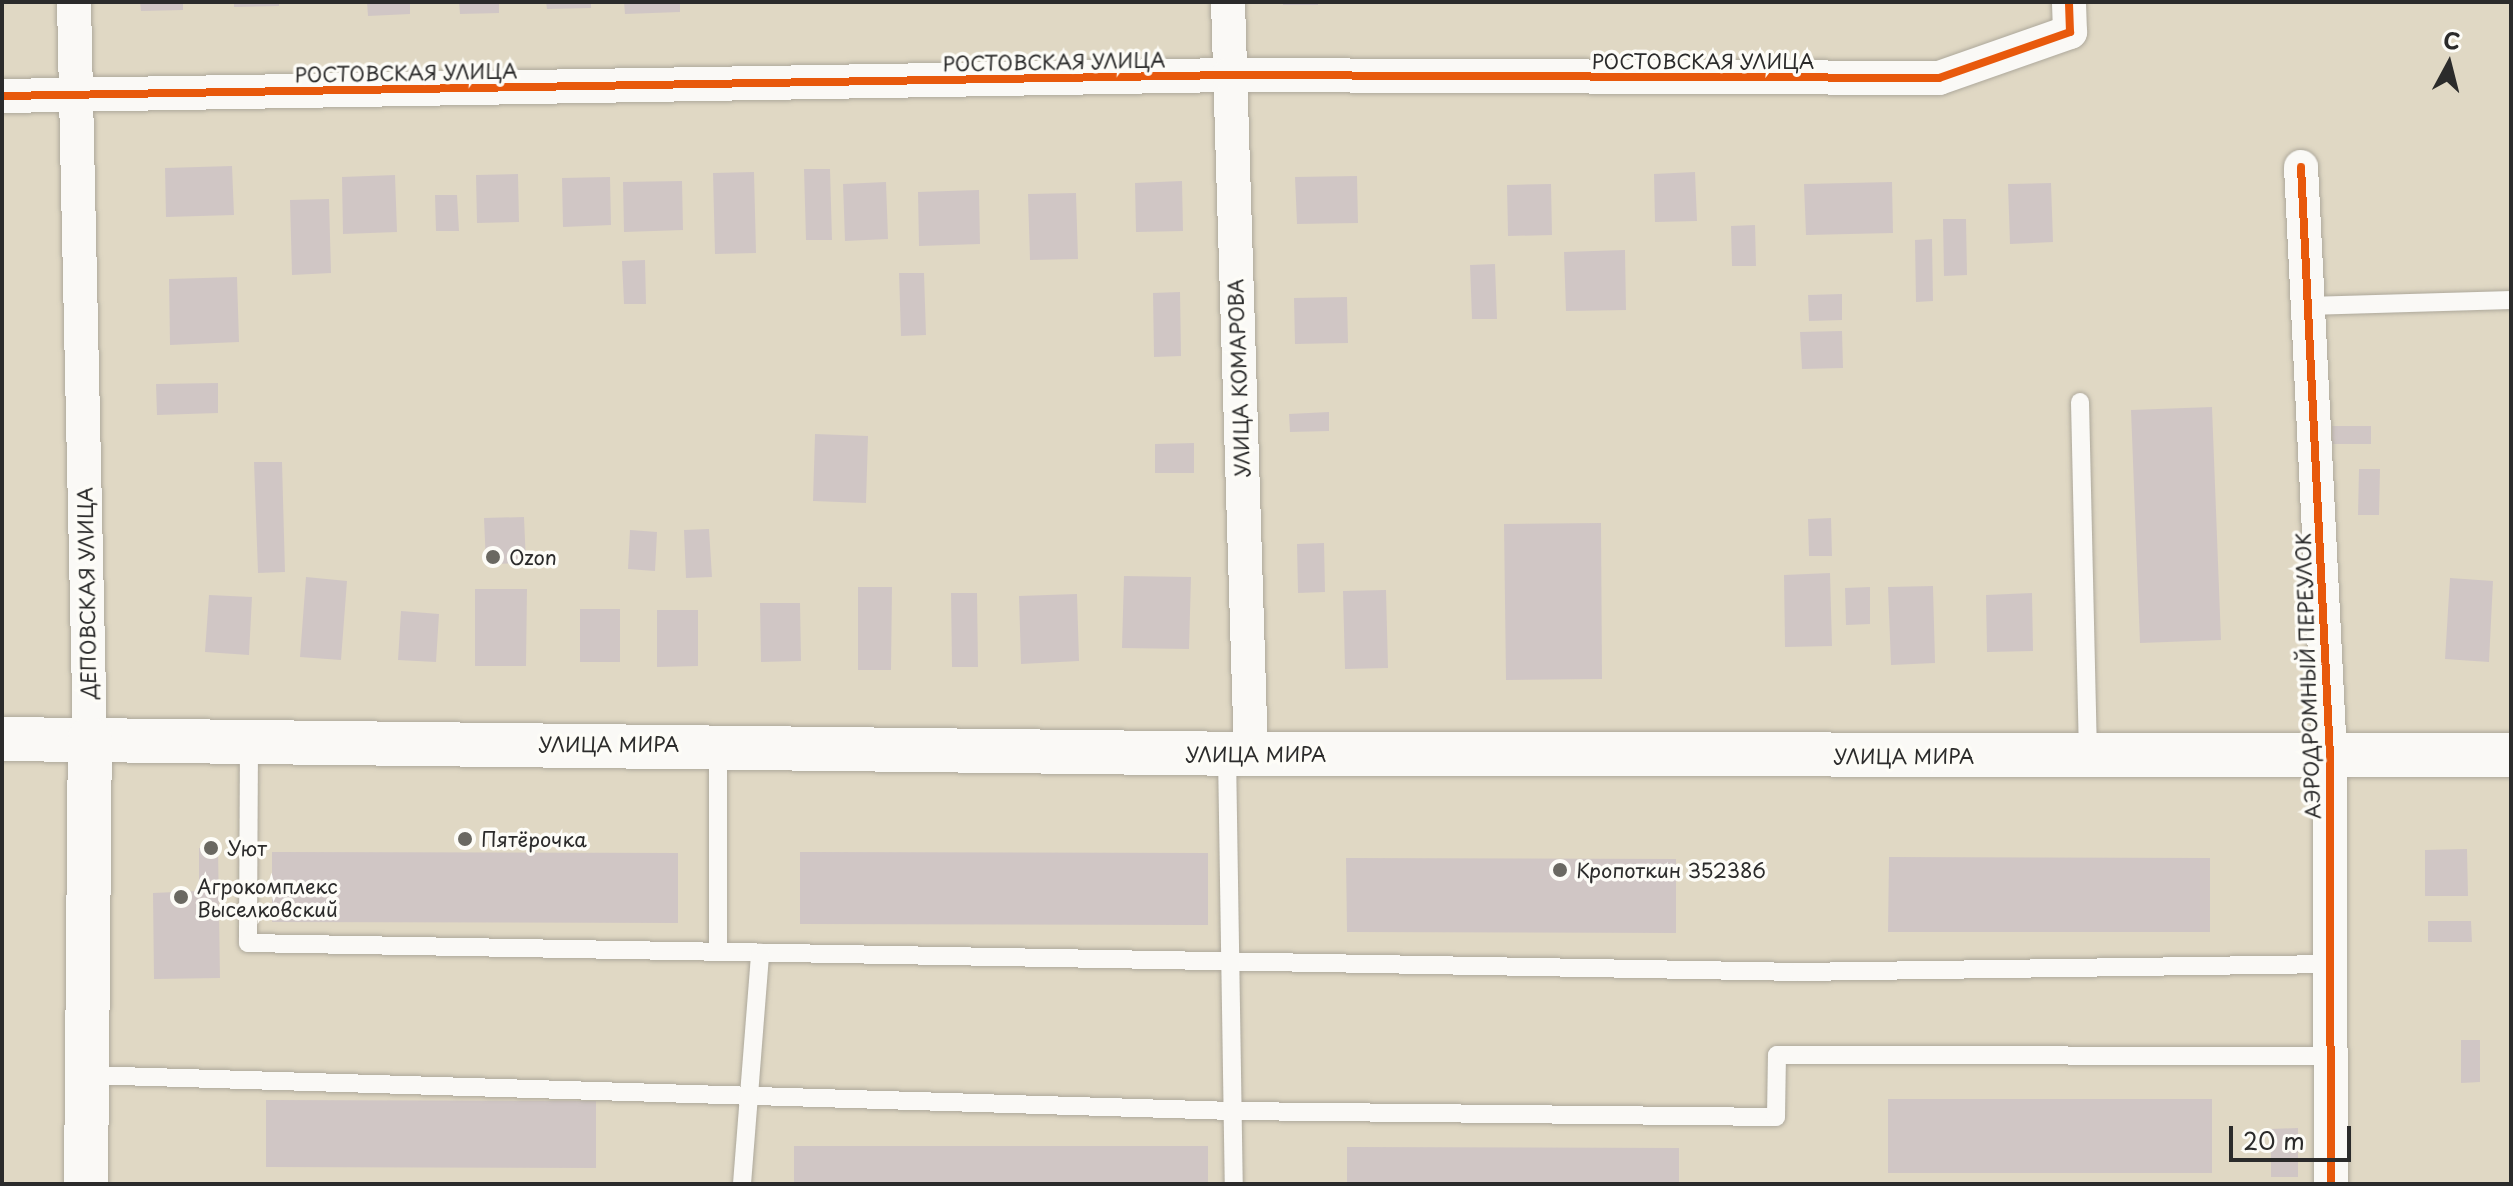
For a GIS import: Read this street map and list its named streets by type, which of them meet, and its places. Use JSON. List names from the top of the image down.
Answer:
{
  "streets": {
    "main road": ["ДЕПОВСКАЯ УЛИЦА", "УЛИЦА МИРА"],
    "street": ["РОСТОВСКАЯ УЛИЦА", "УЛИЦА КОМАРОВА", "АЭРОДРОМНЫЙ ПЕРЕУЛОК"]
  },
  "crossings": [
    ["РОСТОВСКАЯ УЛИЦА", "УЛИЦА КОМАРОВА"],
    ["РОСТОВСКАЯ УЛИЦА", "ДЕПОВСКАЯ УЛИЦА"],
    ["УЛИЦА КОМАРОВА", "УЛИЦА МИРА"],
    ["ДЕПОВСКАЯ УЛИЦА", "УЛИЦА МИРА"],
    ["АЭРОДРОМНЫЙ ПЕРЕУЛОК", "УЛИЦА МИРА"]
  ],
  "places": [
    "Ozon",
    "Пятёрочка",
    "Уют",
    "Кропоткин 352386",
    "Агрокомплекс Выселковский"
  ],
  "scale_bar": "20 m",
  "north": "top"
}
